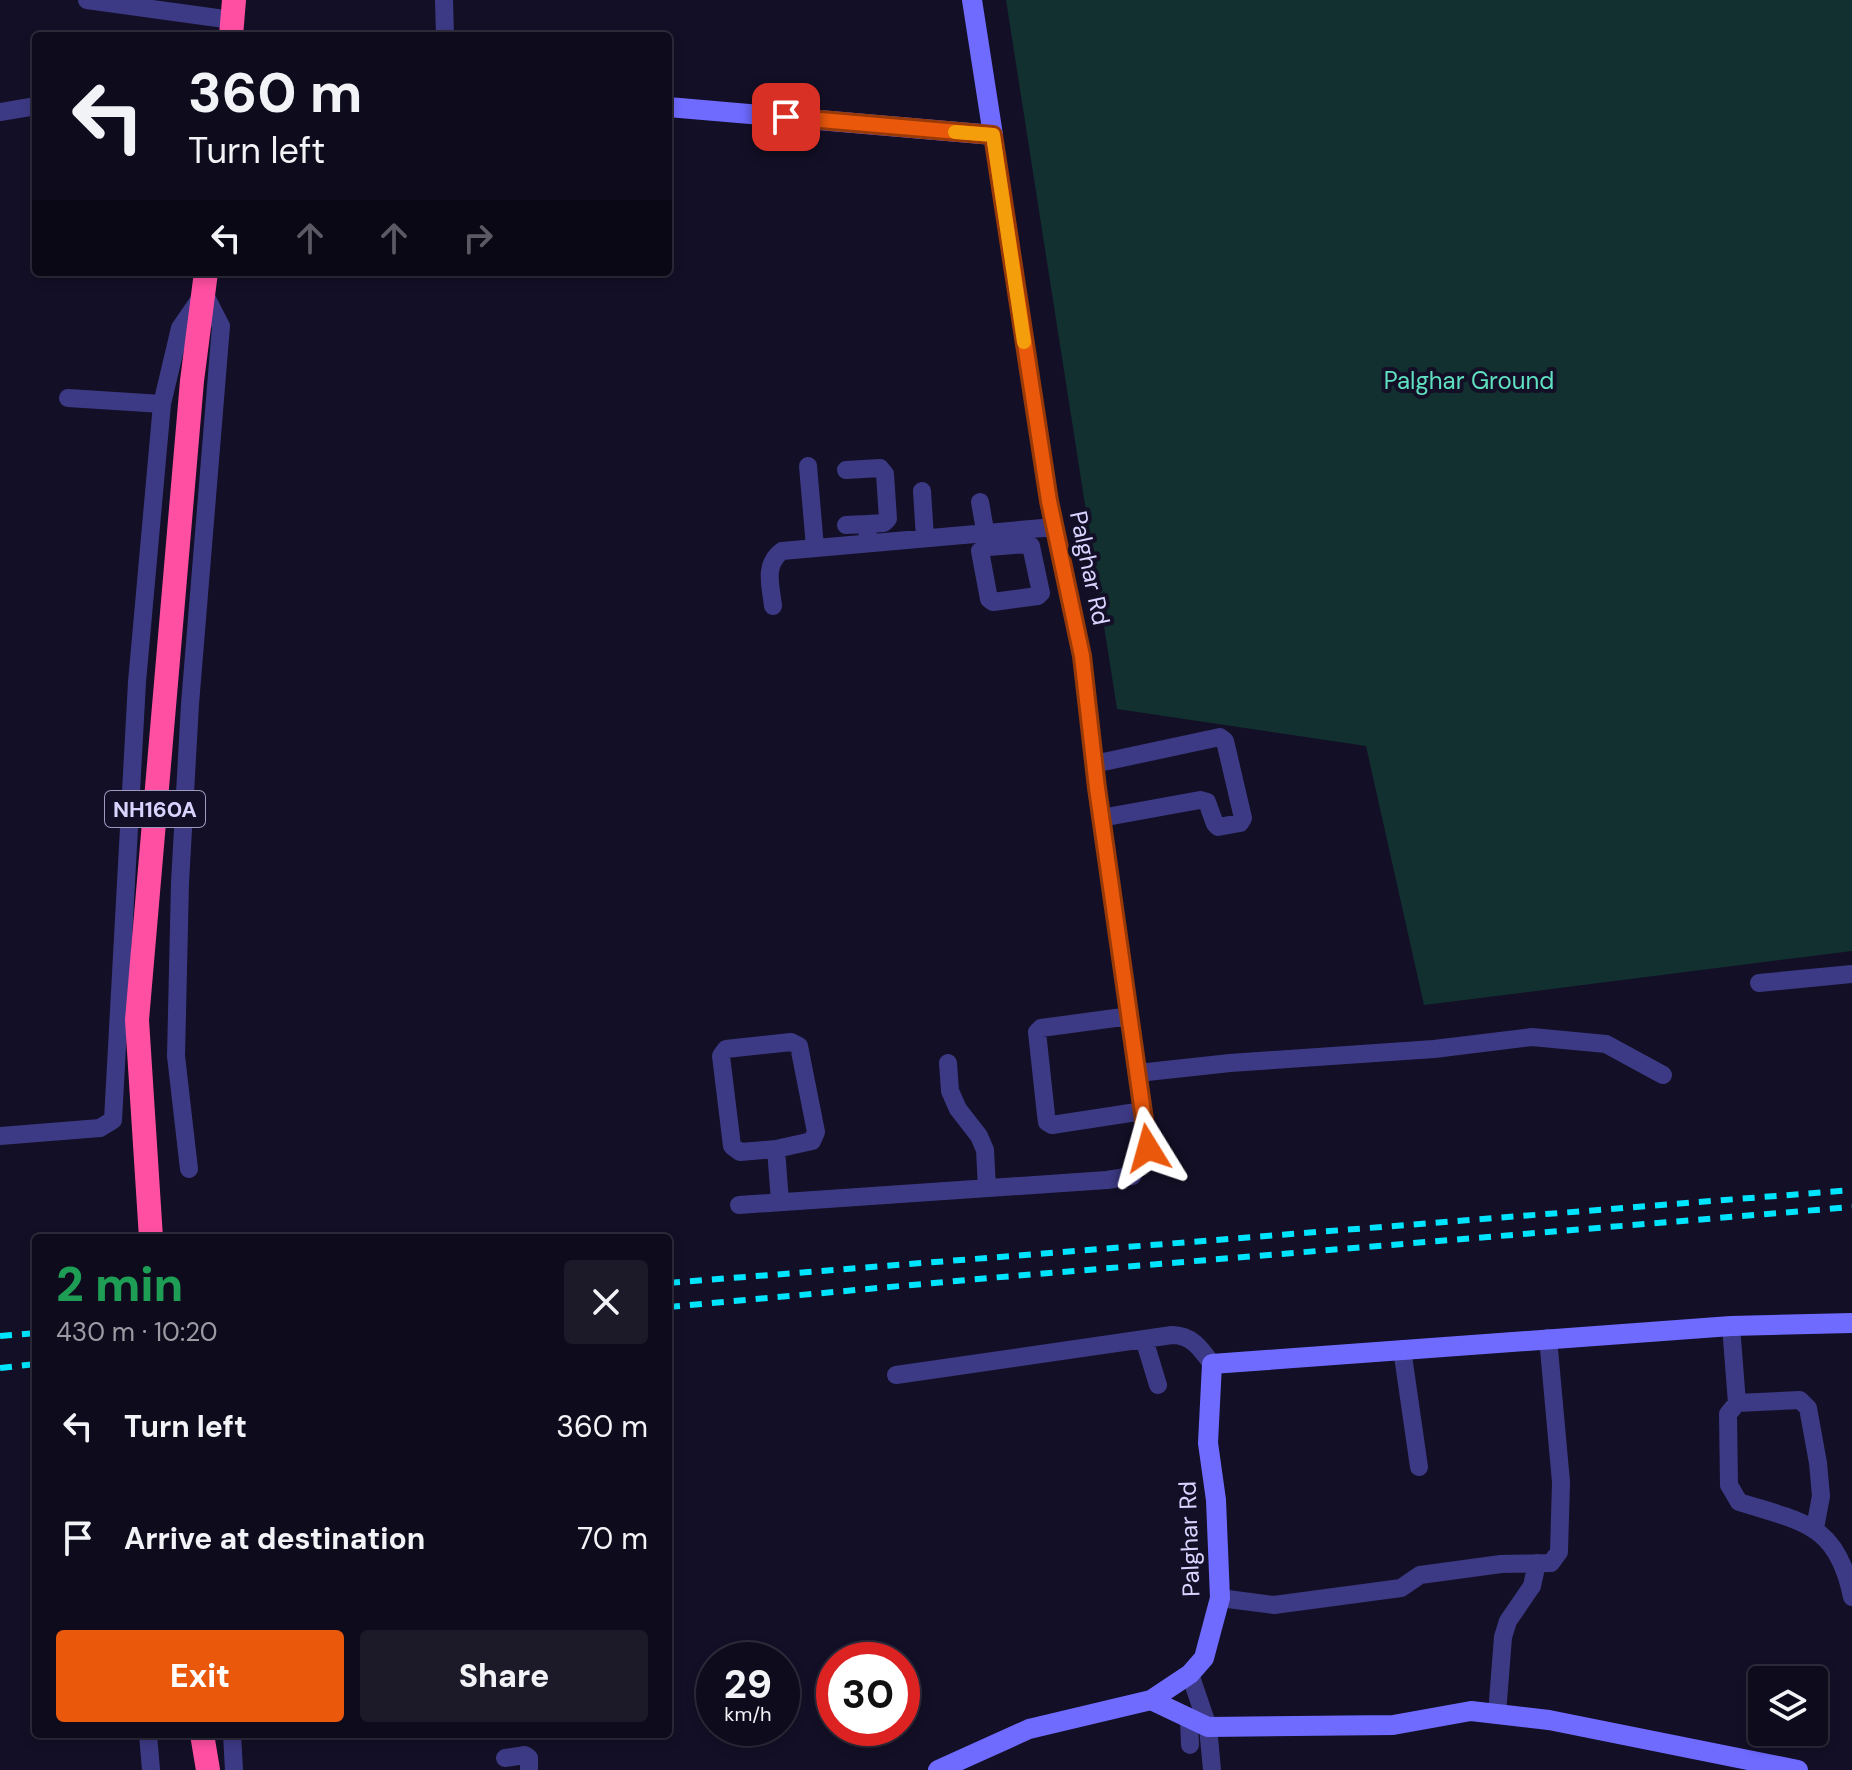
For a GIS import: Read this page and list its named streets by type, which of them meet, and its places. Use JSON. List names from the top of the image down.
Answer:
{
  "streets": {
    "highway": ["NH160A"],
    "street": ["Palghar Rd"]
  },
  "parks": ["Palghar Ground"],
  "page": {
    "turn": ["360 m", "Turn left"],
    "heading": ["2 min", "430 m · 10:20"],
    "list": [
      {
        "name": "Turn left",
        "value": "360 m"
      },
      {
        "name": "Arrive at destination",
        "value": "70 m"
      }
    ],
    "buttons": ["Exit", "Share"],
    "speed": "29 km/h",
    "limit": "30"
  }
}
